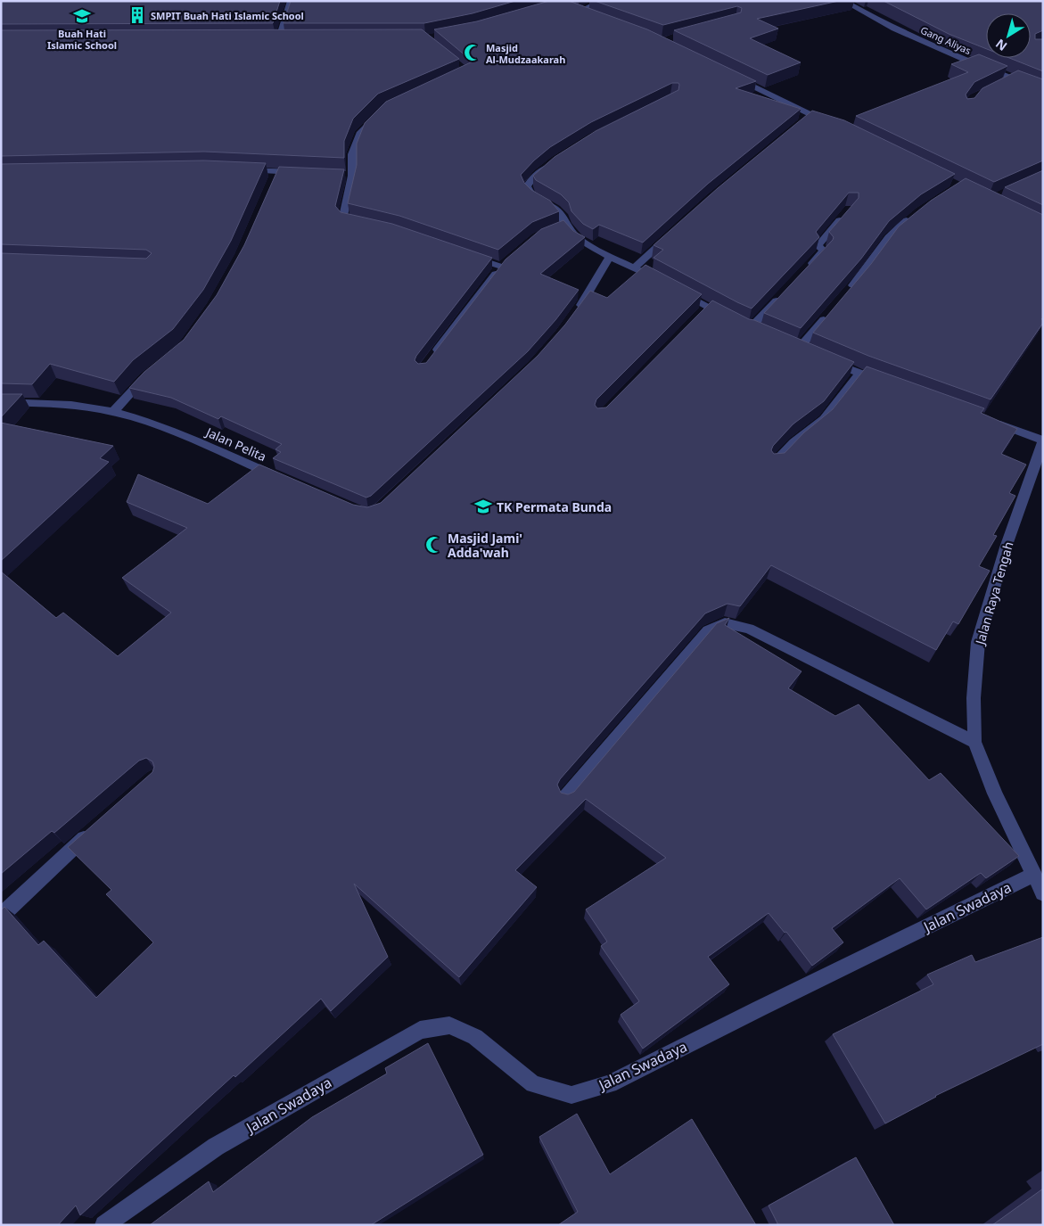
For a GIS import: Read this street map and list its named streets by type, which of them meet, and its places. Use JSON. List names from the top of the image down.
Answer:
{
  "streets": {
    "street": [
      "Gang Aliyas",
      "Jalan Pelita",
      "Jalan Raya Tengah",
      "Jalan Swadaya"
    ]
  },
  "crossings": [
    ["Jalan Raya Tengah", "Jalan Swadaya"]
  ],
  "places": {
    "building": ["SMPIT Buah Hati Islamic School"],
    "school or university": ["Buah Hati Islamic School", "TK Permata Bunda"],
    "mosque": ["Masjid Al-Mudzaakarah", "Masjid Jami' Adda'wah"]
  },
  "north": "bottom left"
}
